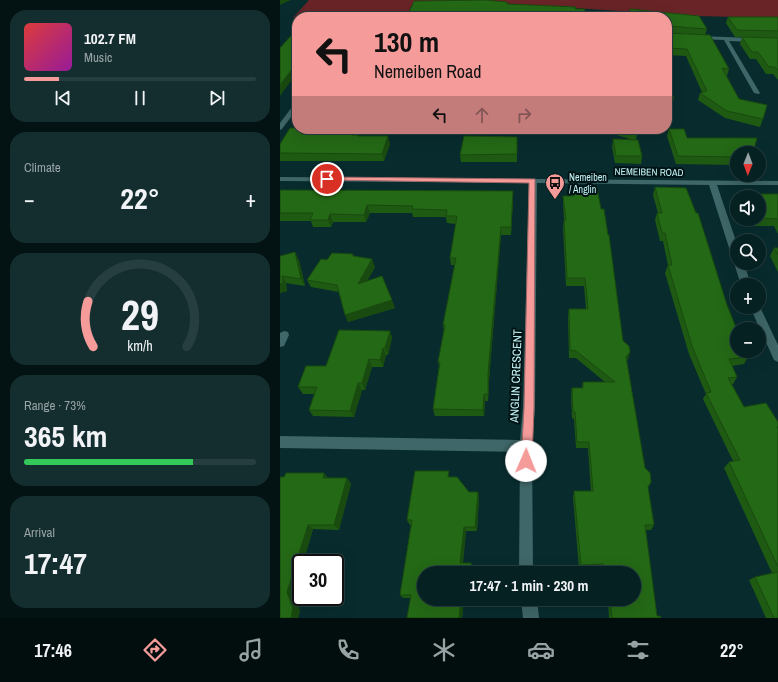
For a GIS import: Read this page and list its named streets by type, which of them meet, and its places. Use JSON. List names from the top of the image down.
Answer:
{
  "streets": {
    "street": ["NEMEIBEN ROAD", "ANGLIN CRESCENT"]
  },
  "crossings": [
    ["NEMEIBEN ROAD", "ANGLIN CRESCENT"]
  ],
  "places": {
    "bus stop": ["Nemeiben / Anglin"]
  },
  "north": "bottom",
  "page": {
    "turn": ["130 m", "Nemeiben Road"],
    "song": ["102.7 FM", "Music"],
    "tile": [
      "Climate",
      ["Range · 73%", "365 km"],
      ["Arrival", "17:47"]
    ],
    "map_buttons": ["+", "−"],
    "heat": ["−", "22°", "+"],
    "limit": "30",
    "trip": "17:47 · 1 min · 230 m",
    "tabs": ["17:46", "22°"],
    "gauge": ["29", "km/h"]
  }
}
